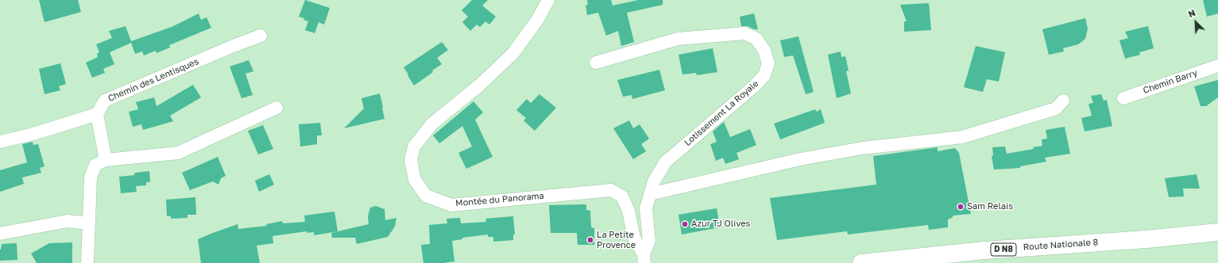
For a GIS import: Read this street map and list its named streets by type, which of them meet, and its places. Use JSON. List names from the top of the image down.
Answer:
{
  "streets": {
    "main road": ["Route Nationale 8", "D N8"],
    "street": [
      "Chemin des Lentisques",
      "Chemin Barry",
      "Lotissement La Royale",
      "Montée du Panorama"
    ]
  },
  "crossings": [
    ["Lotissement La Royale", "Montée du Panorama"]
  ],
  "places": ["Sam Relais", "Azur TJ Olives", "La Petite Provence"],
  "north": "top left"
}
